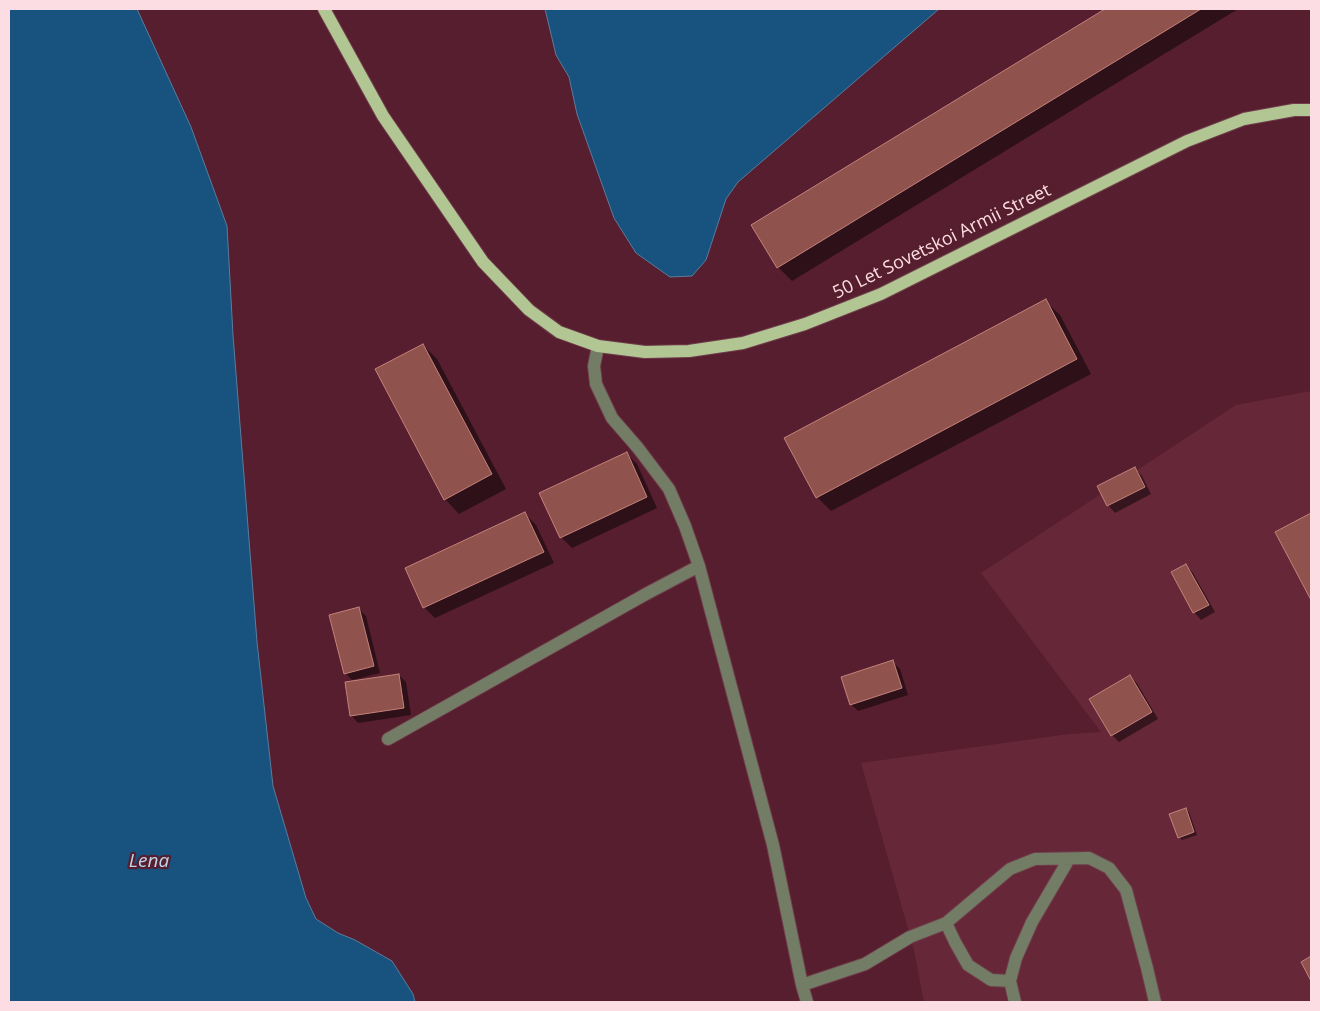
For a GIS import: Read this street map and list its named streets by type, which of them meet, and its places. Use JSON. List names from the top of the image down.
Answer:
{
  "streets": {
    "main road": ["50 Let Sovetskoi Armii Street"]
  },
  "water": ["Lena"]
}
